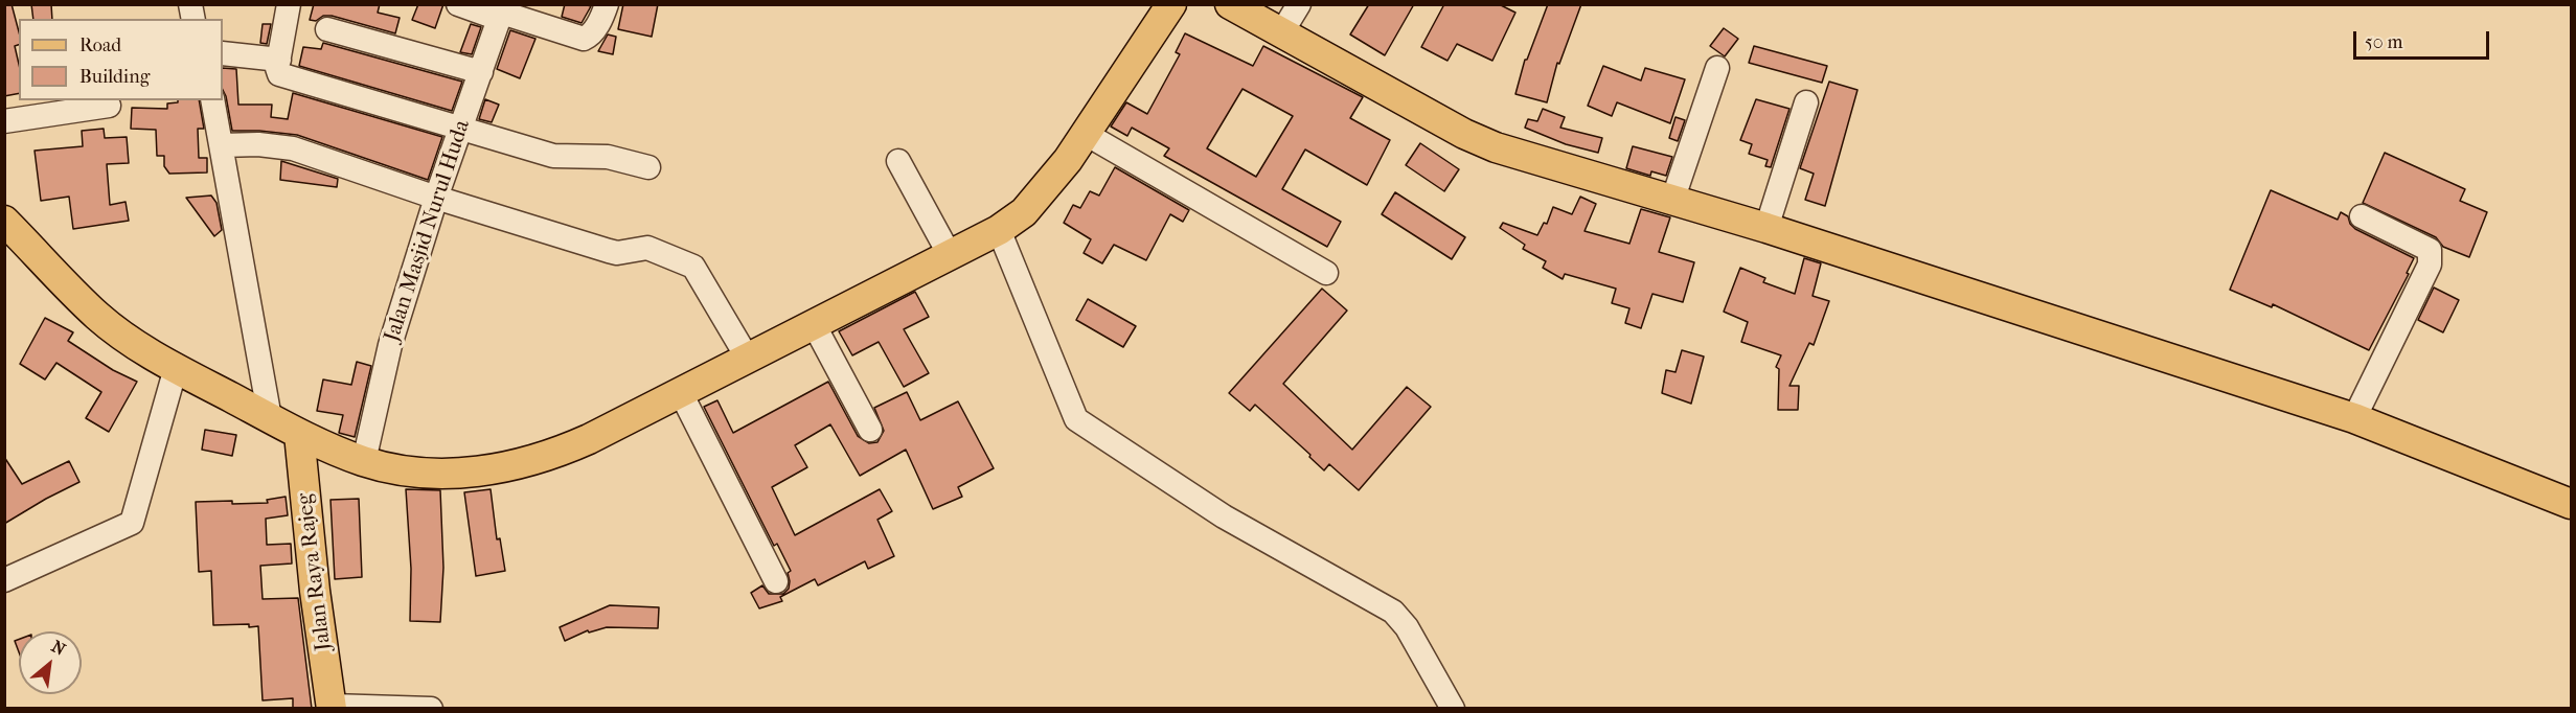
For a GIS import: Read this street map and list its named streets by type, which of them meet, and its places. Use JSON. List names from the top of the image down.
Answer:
{
  "streets": {
    "main road": ["Jalan Raya Rajeg"],
    "street": ["Jalan Masjid Nurul Huda"]
  },
  "legend": ["Road", "Building"],
  "scale_bar": "50 m",
  "north": "top right"
}
